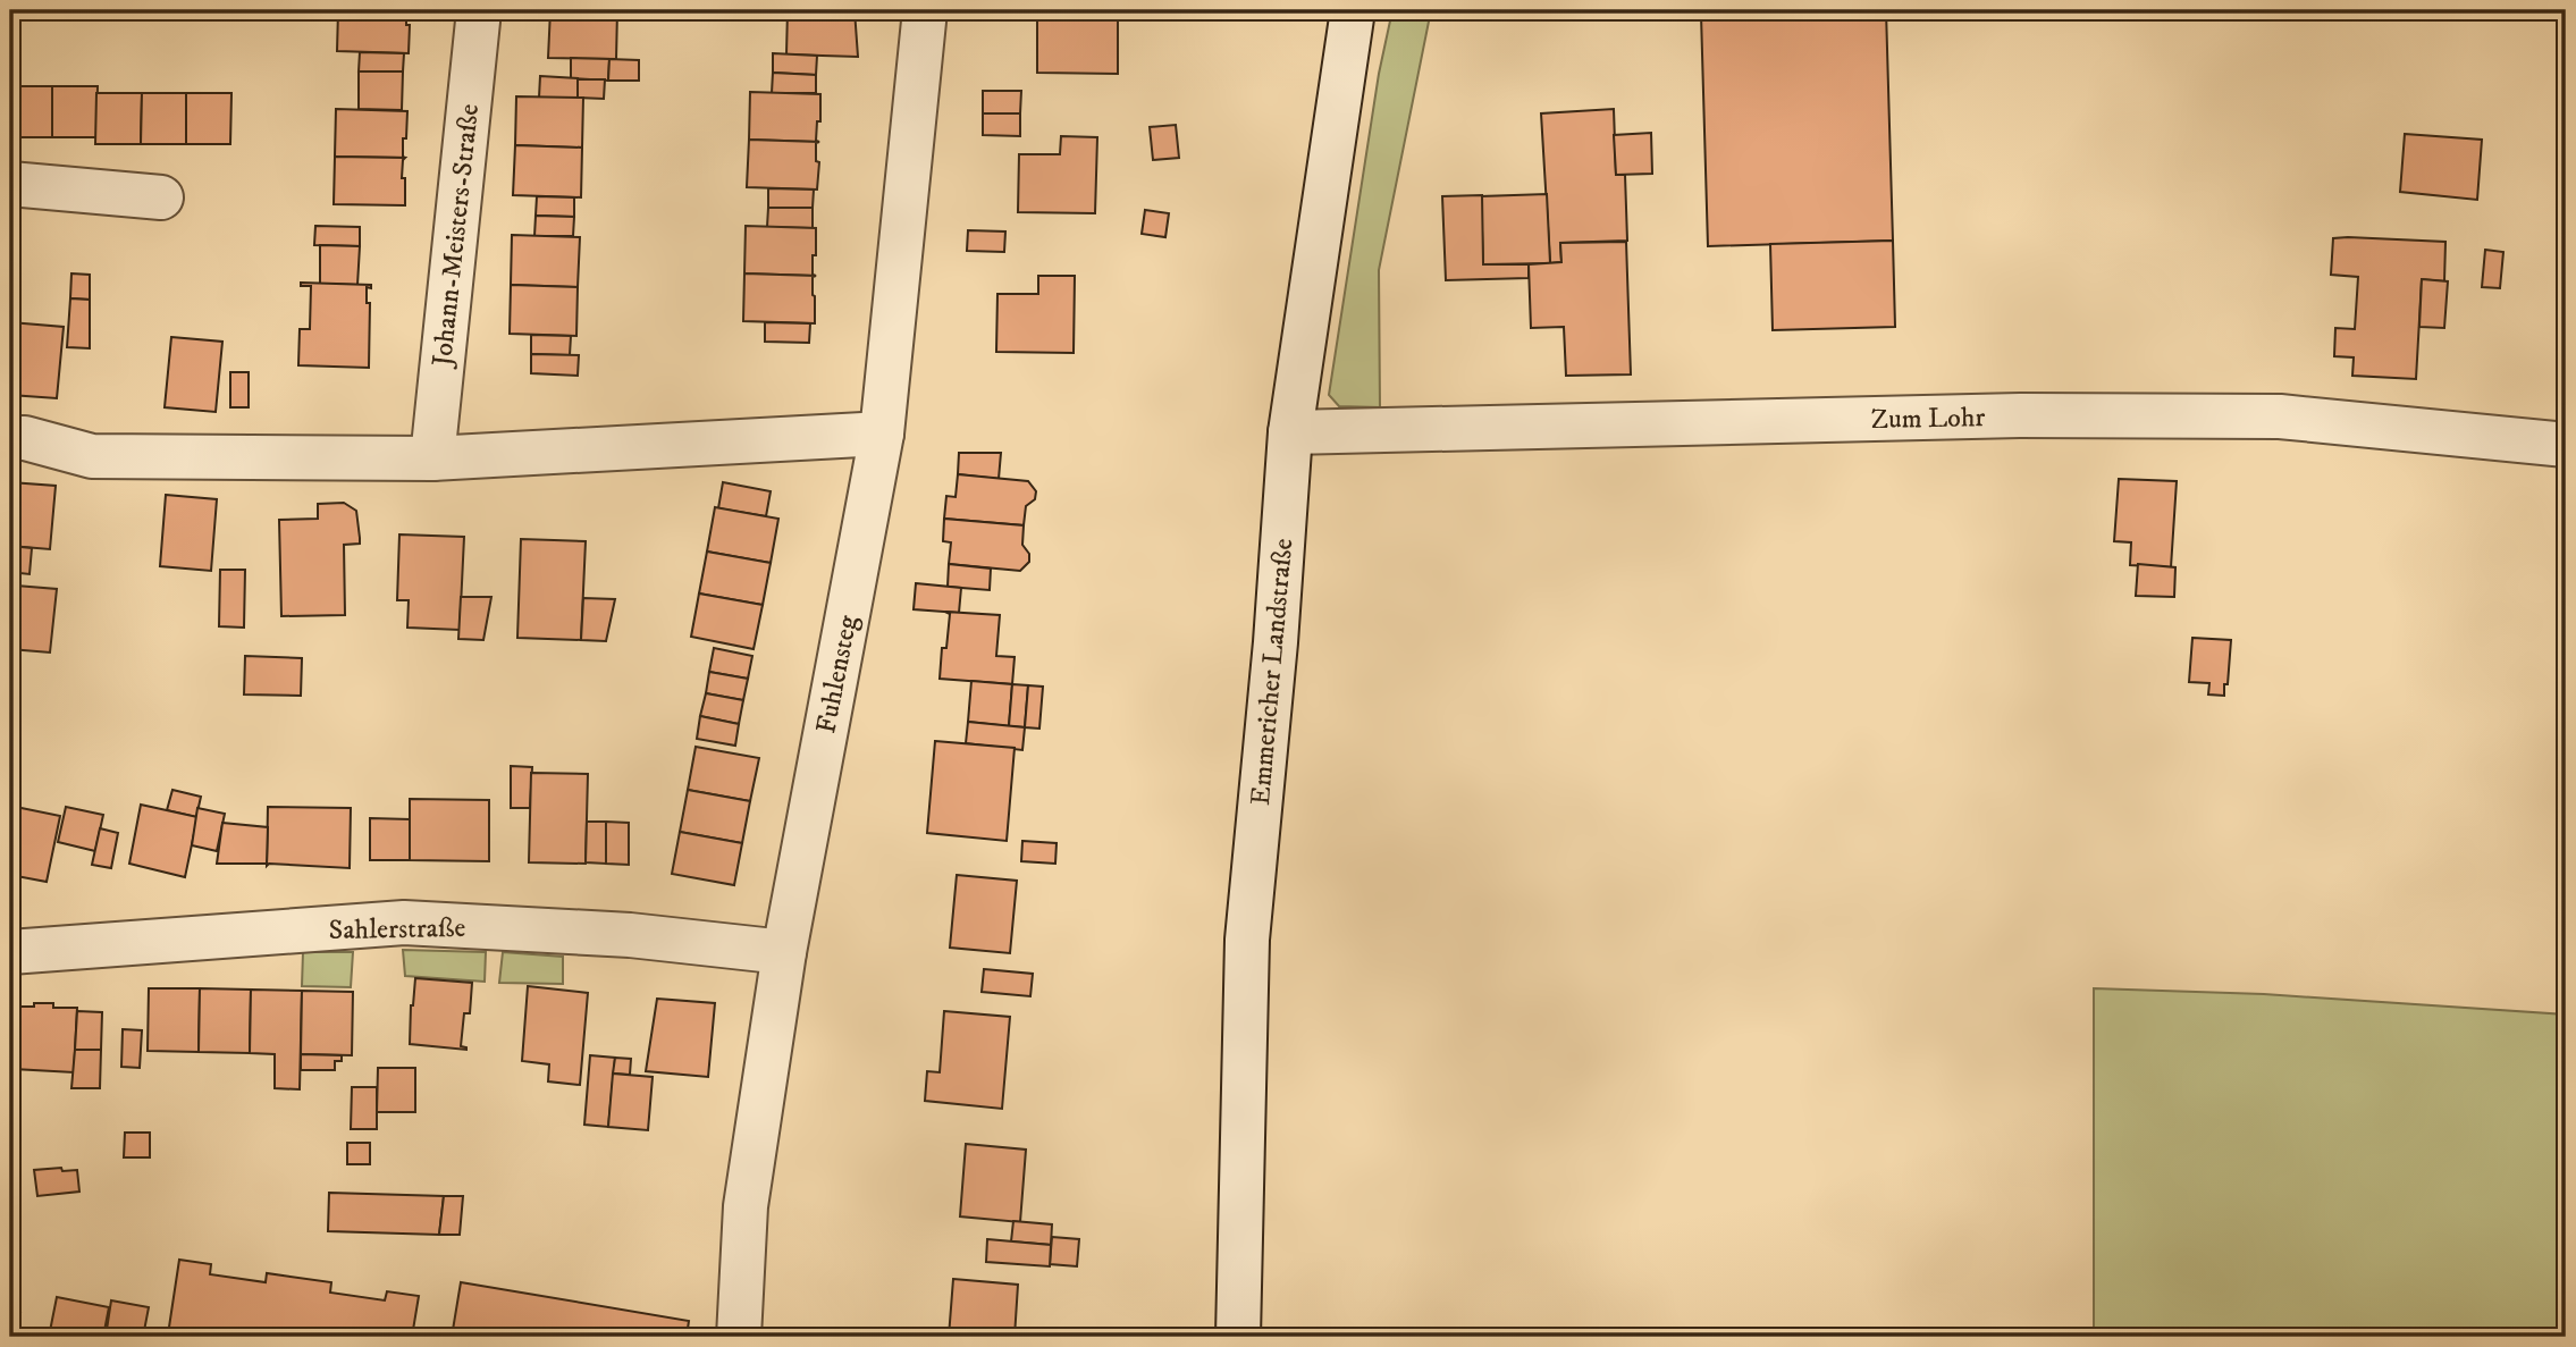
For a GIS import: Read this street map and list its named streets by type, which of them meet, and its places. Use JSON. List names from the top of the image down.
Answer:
{
  "streets": {
    "street": [
      "Johann-Meisters-Straße",
      "Zum Lohr",
      "Emmericher Landstraße",
      "Fuhlensteg",
      "Sahlerstraße"
    ]
  },
  "crossings": [
    ["Zum Lohr", "Emmericher Landstraße"],
    ["Fuhlensteg", "Sahlerstraße"]
  ]
}
